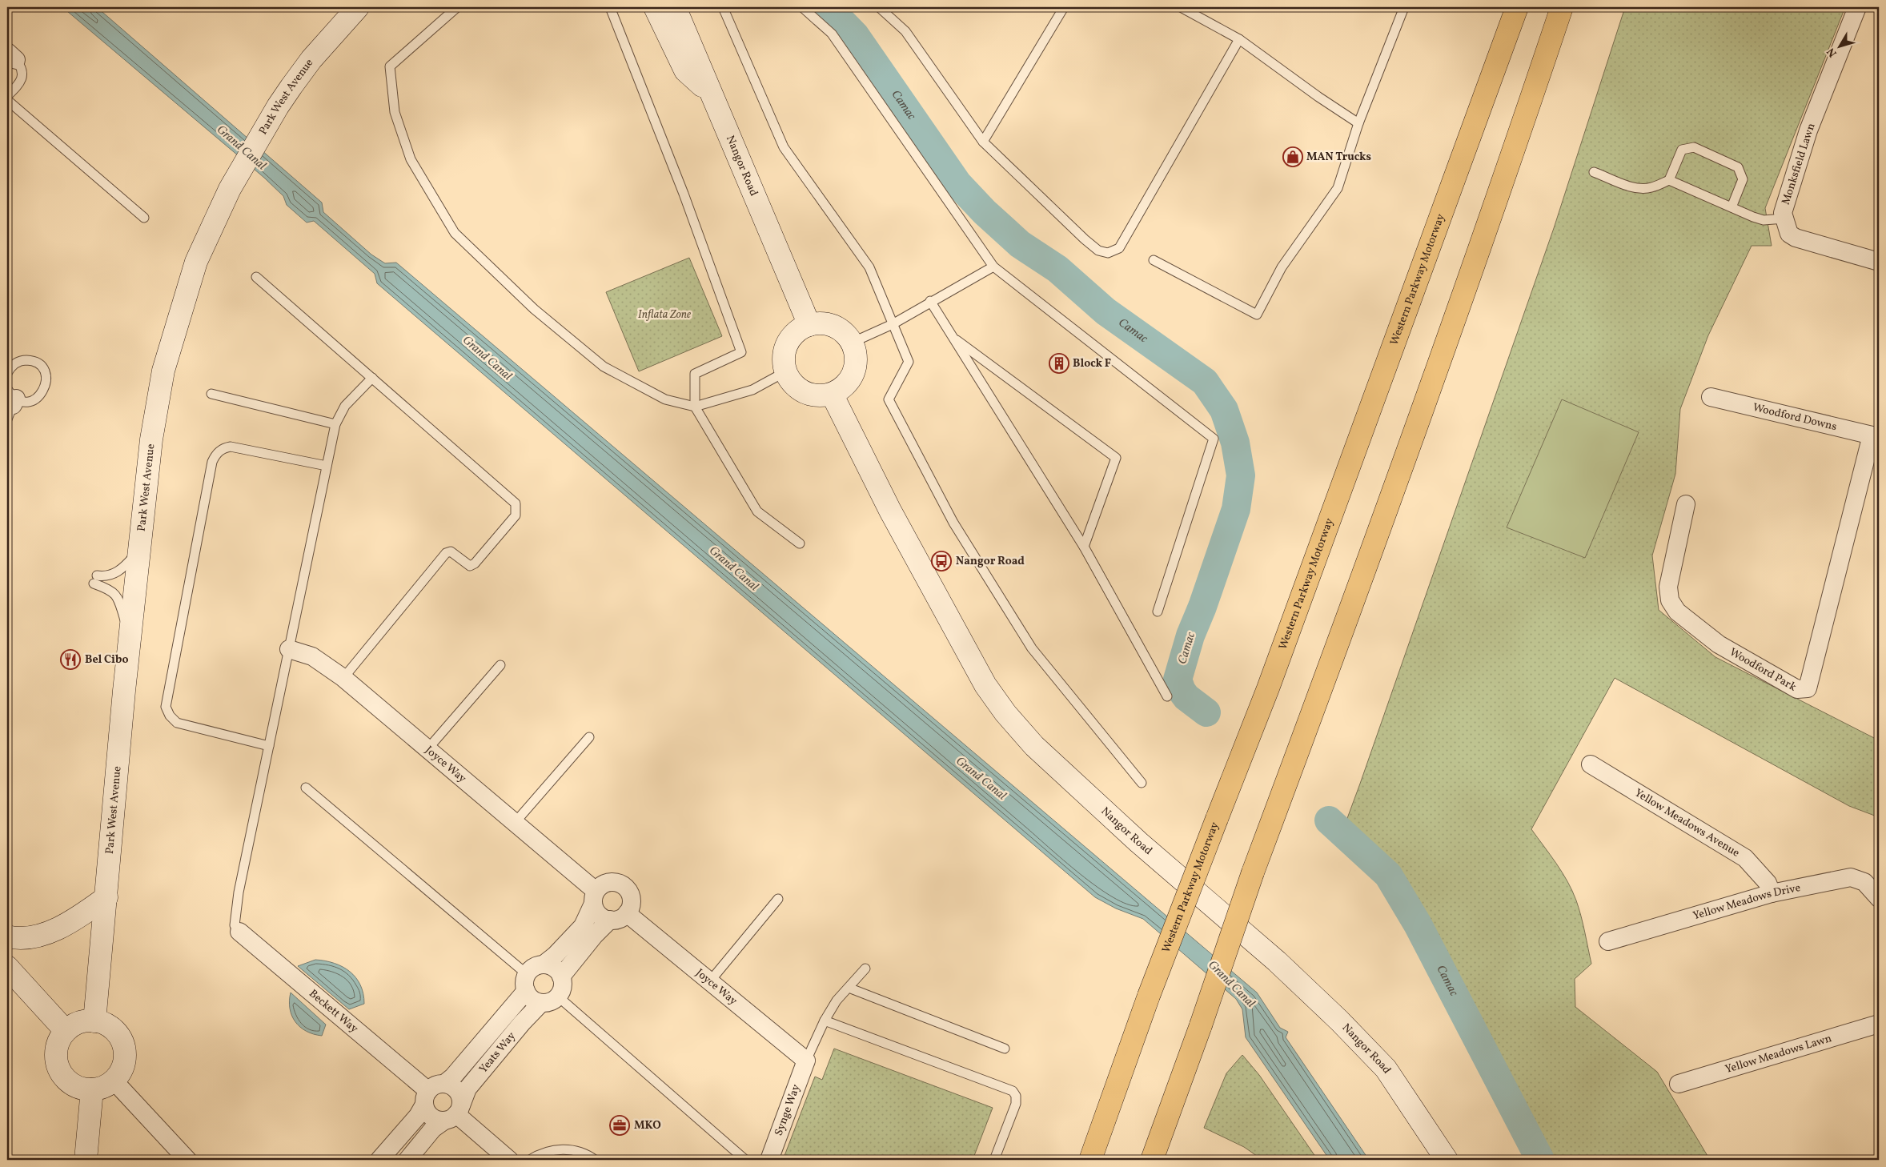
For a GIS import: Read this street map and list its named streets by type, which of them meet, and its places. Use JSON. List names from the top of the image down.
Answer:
{
  "streets": {
    "highway": ["Western Parkway Motorway"],
    "main road": ["Park West Avenue", "Nangor Road"],
    "street": [
      "Monksfield Lawn",
      "Woodford Downs",
      "Woodford Park",
      "Joyce Way",
      "Yellow Meadows Avenue",
      "Yellow Meadows Drive",
      "Beckett Way",
      "Yeats Way",
      "Yellow Meadows Lawn",
      "Synge Way"
    ]
  },
  "crossings": [
    ["Woodford Downs", "Woodford Park"],
    ["Joyce Way", "Synge Way"],
    ["Yellow Meadows Avenue", "Yellow Meadows Drive"],
    ["Beckett Way", "Yeats Way"]
  ],
  "water": ["Camac", "Grand Canal"],
  "parks": ["Inflata Zone"],
  "places": {
    "shop": ["MAN Trucks"],
    "building": ["Block F"],
    "bus stop": ["Nangor Road"],
    "restaurant": ["Bel Cibo"],
    "office": ["MKO"]
  },
  "north": "bottom left"
}
